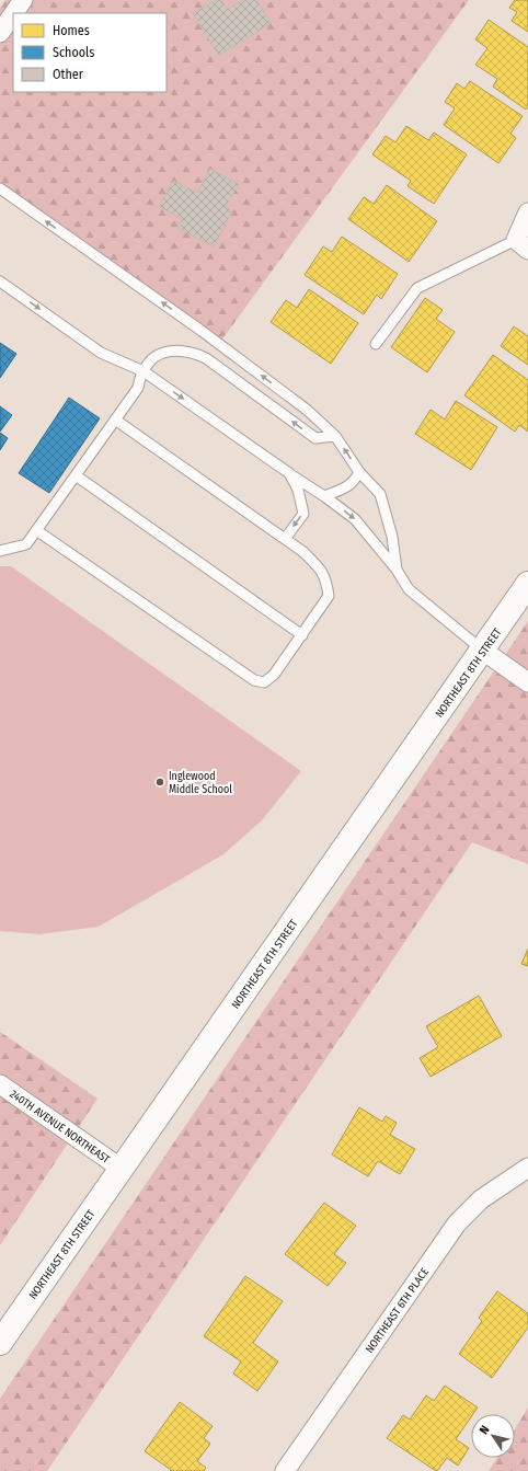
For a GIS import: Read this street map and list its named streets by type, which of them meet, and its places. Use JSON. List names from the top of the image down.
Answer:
{
  "streets": {
    "street": ["NORTHEAST 8TH STREET", "240TH AVENUE NORTHEAST", "NORTHEAST 6TH PLACE"]
  },
  "crossings": [
    ["NORTHEAST 8TH STREET", "240TH AVENUE NORTHEAST"]
  ],
  "places": ["Inglewood Middle School"],
  "legend": ["Homes", "Schools", "Other"],
  "north": "top left"
}
